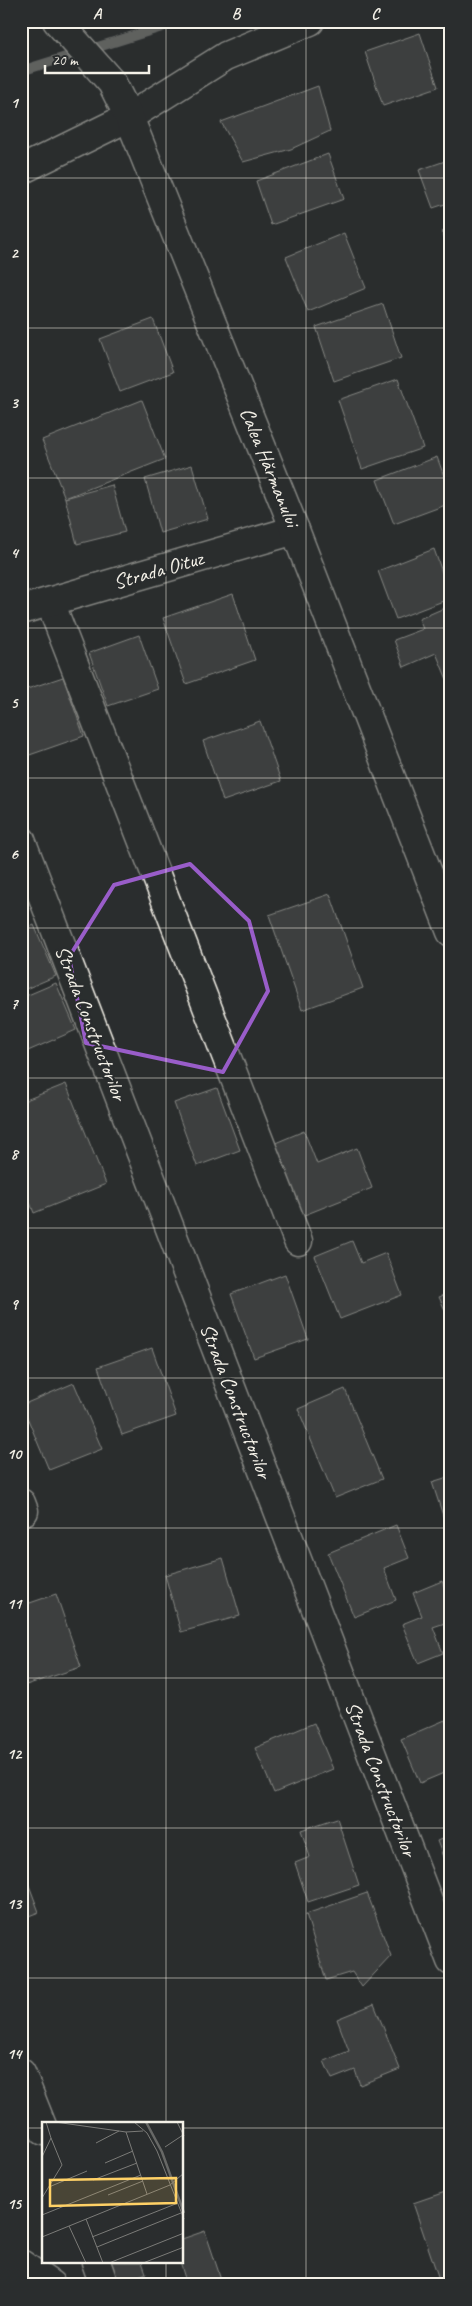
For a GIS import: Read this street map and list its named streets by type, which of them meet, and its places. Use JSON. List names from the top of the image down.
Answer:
{
  "streets": {
    "street": ["Calea Hărmanului", "Strada Oituz", "Strada Constructorilor"]
  },
  "crossings": [
    ["Calea Hărmanului", "Strada Oituz"]
  ],
  "scale_bar": "20 m",
  "grid": {
    "columns": ["A", "B", "C"],
    "rows": [
      "1",
      "2",
      "3",
      "4",
      "5",
      "6",
      "7",
      "8",
      "9",
      "10",
      "11",
      "12",
      "13",
      "14",
      "15"
    ]
  }
}
